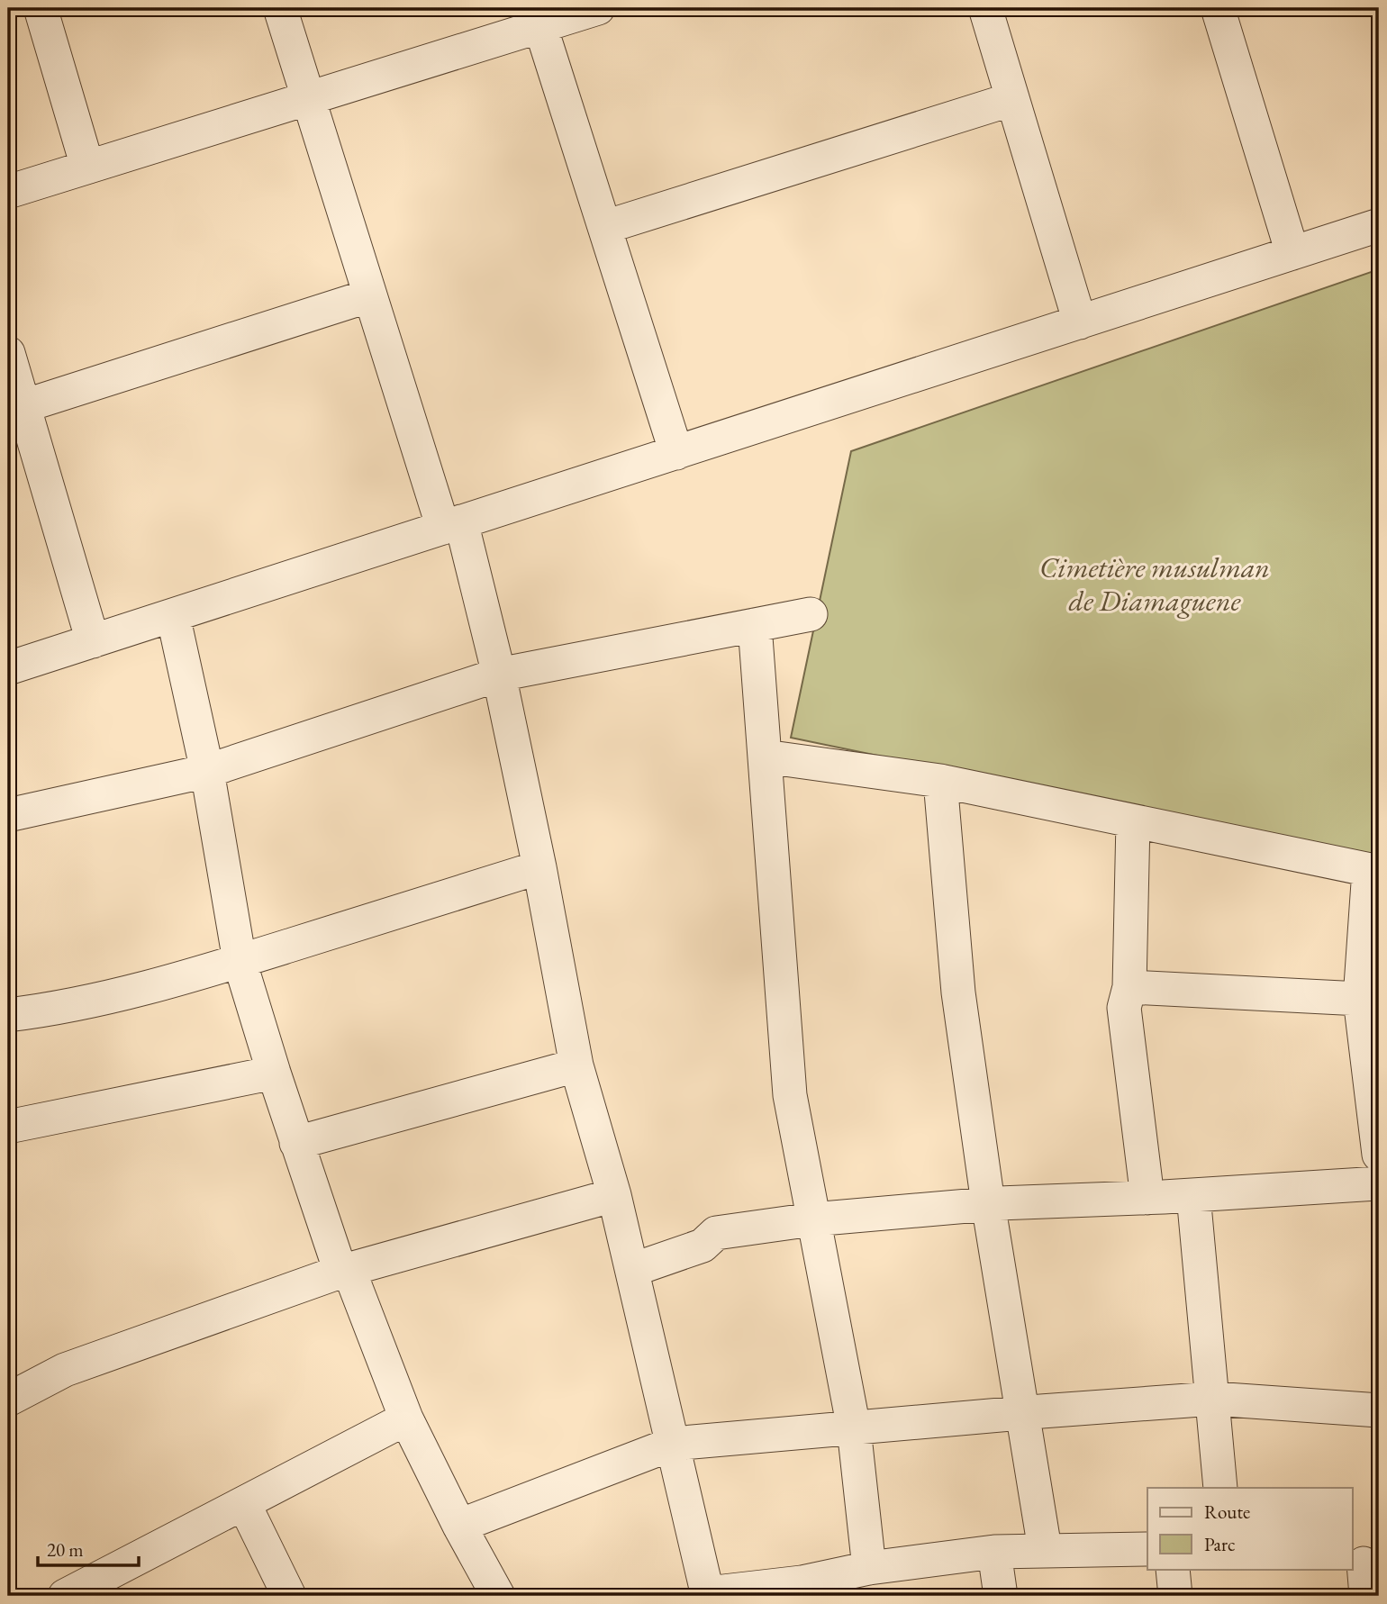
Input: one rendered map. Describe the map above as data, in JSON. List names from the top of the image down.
{
  "parks": ["Cimetière musulman de Diamaguene"],
  "legend": ["Route", "Parc"],
  "scale_bar": "20 m"
}
